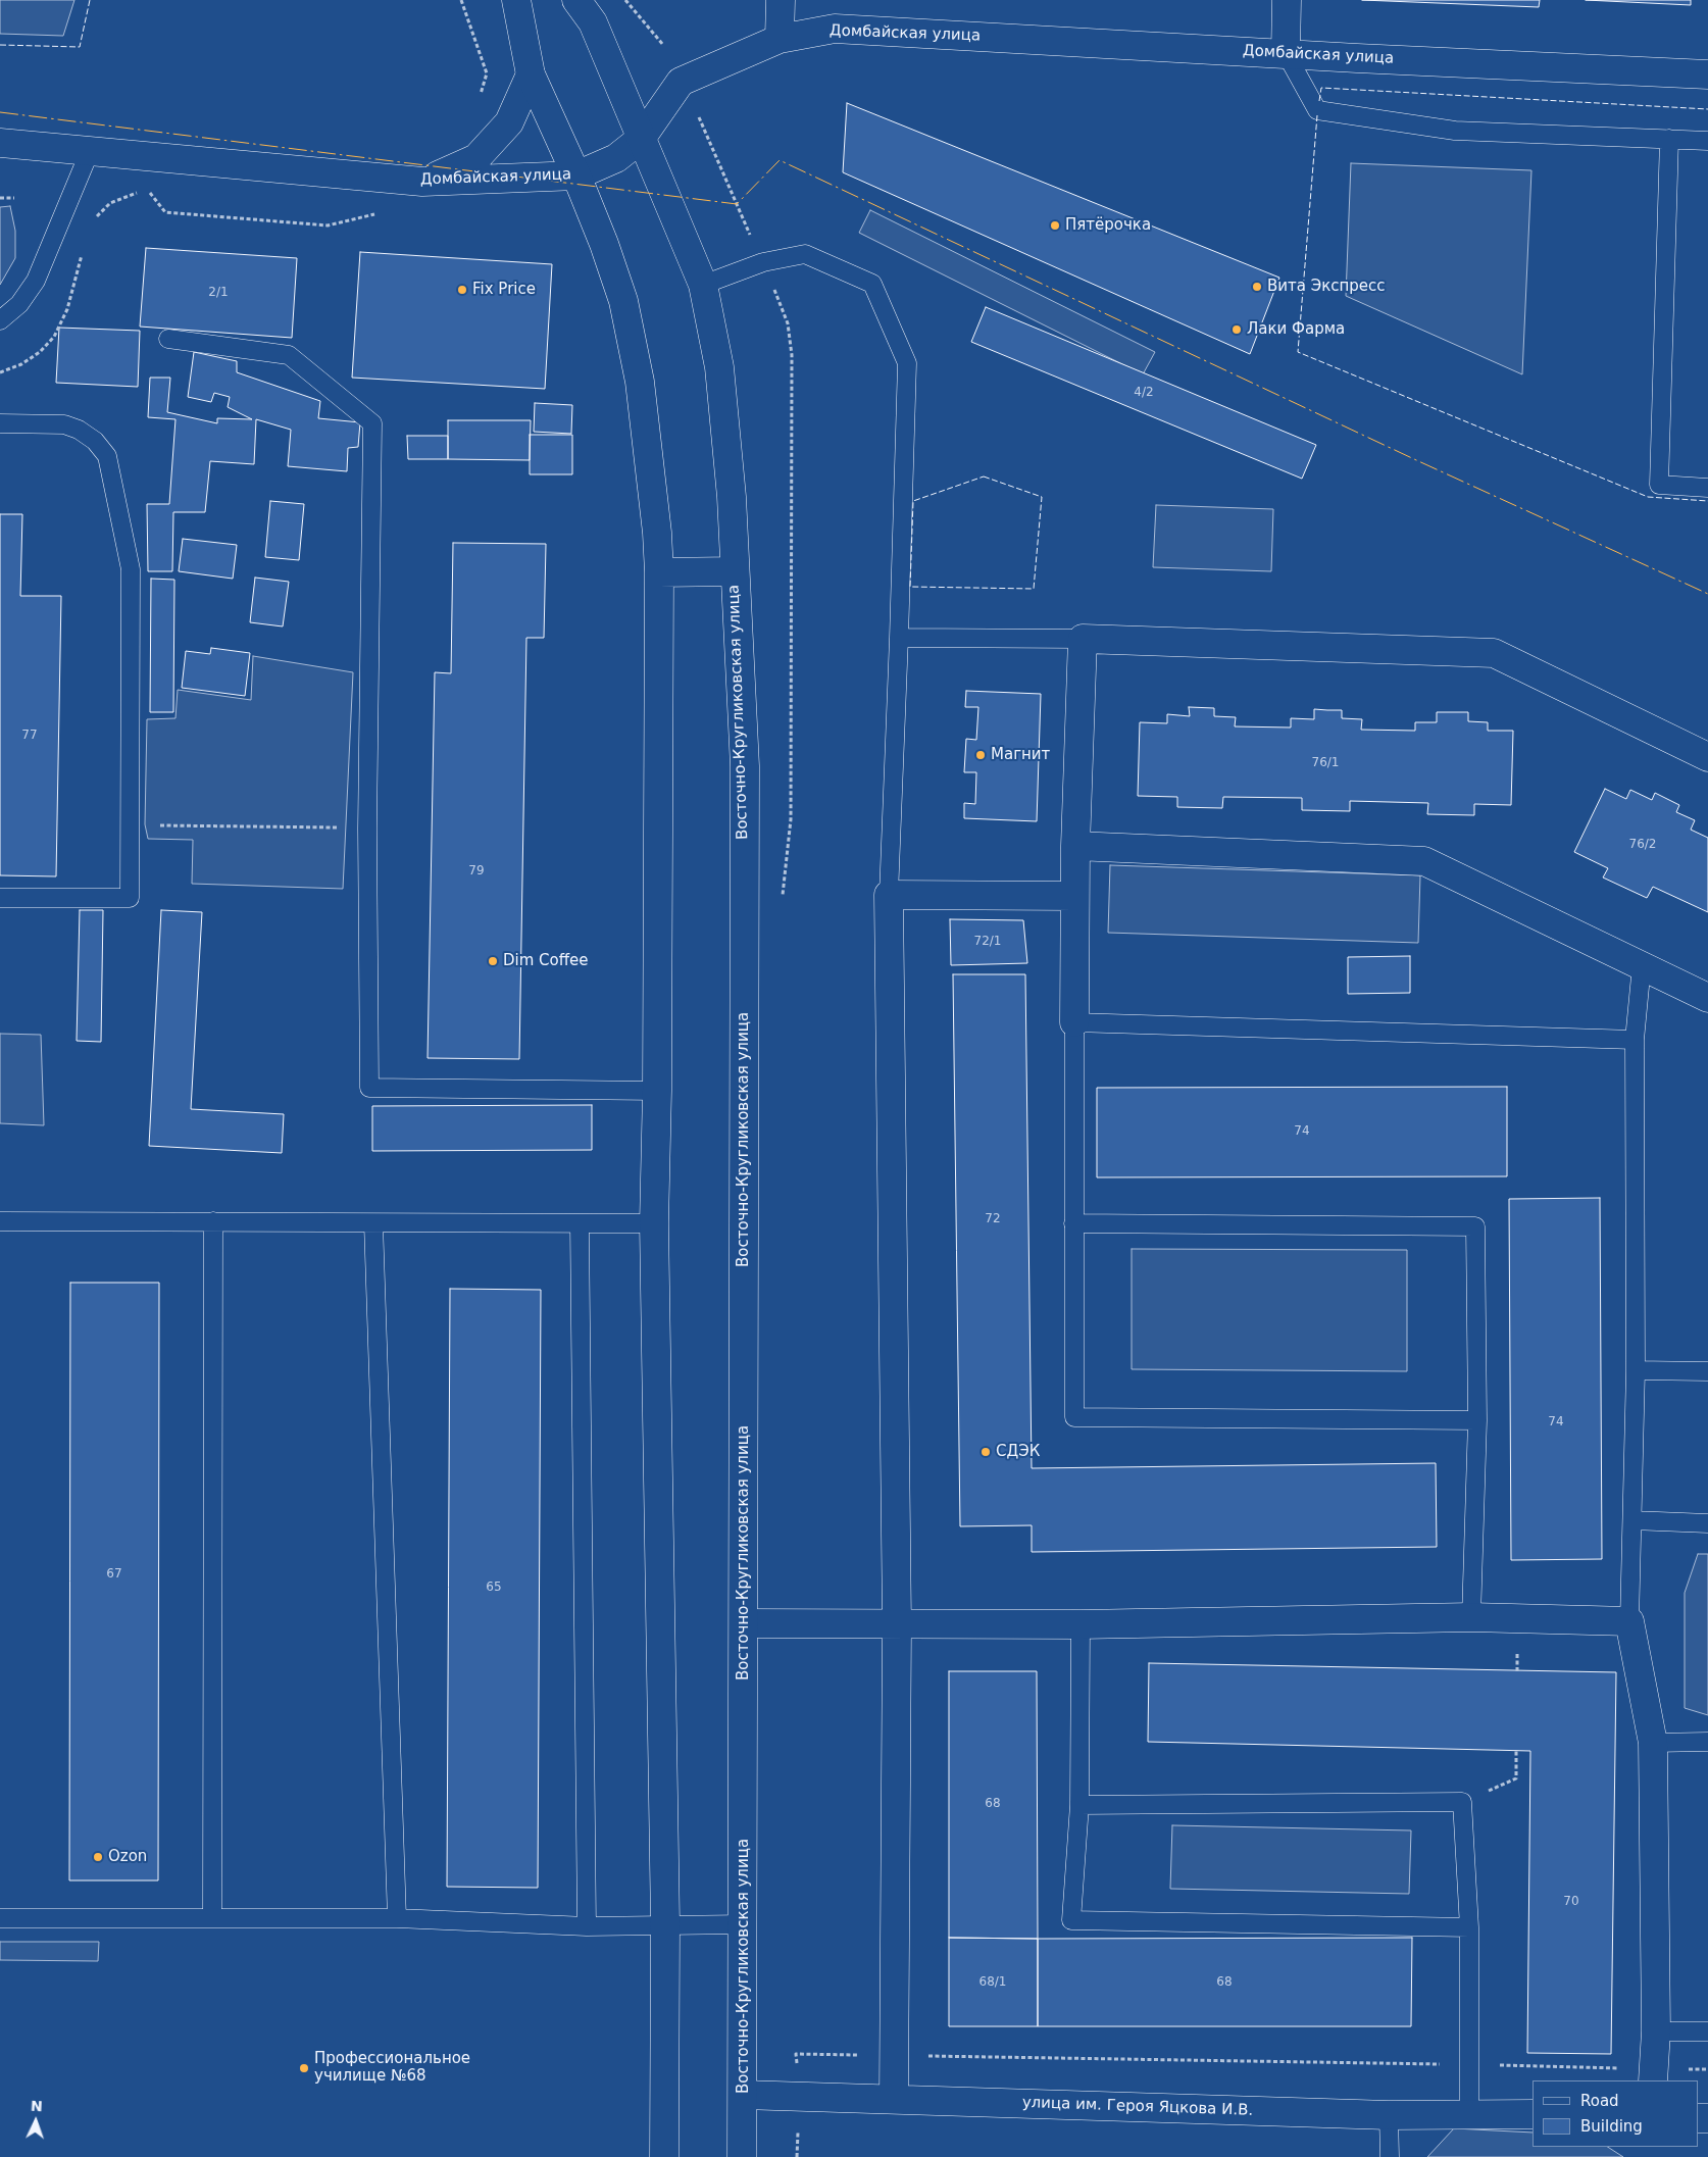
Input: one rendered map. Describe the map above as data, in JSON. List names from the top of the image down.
{
  "streets": {
    "street": ["Домбайская улица", "Восточно-Кругликовская улица", "улица им. Героя Яцкова И.В."]
  },
  "crossings": [
    ["Домбайская улица", "Восточно-Кругликовская улица"],
    ["Восточно-Кругликовская улица", "улица им. Героя Яцкова И.В."]
  ],
  "places": [
    "Пятёрочка",
    "Вита Экспресс",
    "Fix Price",
    "Лаки Фарма",
    "Магнит",
    "Dim Coffee",
    "СДЭК",
    "Ozon",
    "Профессиональное училище №68"
  ],
  "house_numbers": [
    "2/1",
    "4/2",
    "77",
    "76/1",
    "76/2",
    "79",
    "72/1",
    "74",
    "72",
    "74",
    "67",
    "65",
    "68",
    "70",
    "68/1",
    "68"
  ],
  "legend": ["Road", "Building"],
  "north": "top"
}
